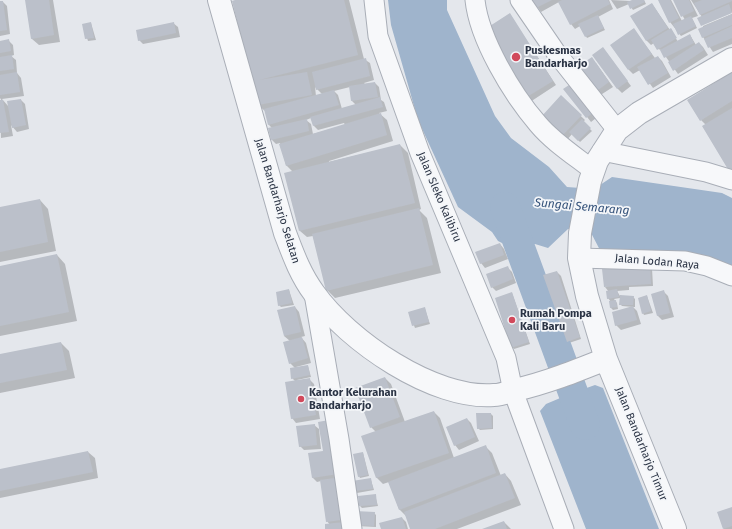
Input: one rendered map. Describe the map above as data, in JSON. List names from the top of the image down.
{
  "streets": {
    "street": [
      "Jalan Sleko Kalibiru",
      "Jalan Bandarharjo Selatan",
      "Jalan Lodan Raya",
      "Jalan Bandarharjo Timur"
    ]
  },
  "crossings": [
    ["Jalan Sleko Kalibiru", "Jalan Bandarharjo Selatan"],
    ["Jalan Bandarharjo Selatan", "Jalan Bandarharjo Timur"]
  ],
  "water": ["Sungai Semarang"],
  "places": ["Puskesmas Bandarharjo", "Rumah Pompa Kali Baru", "Kantor Kelurahan Bandarharjo"]
}
